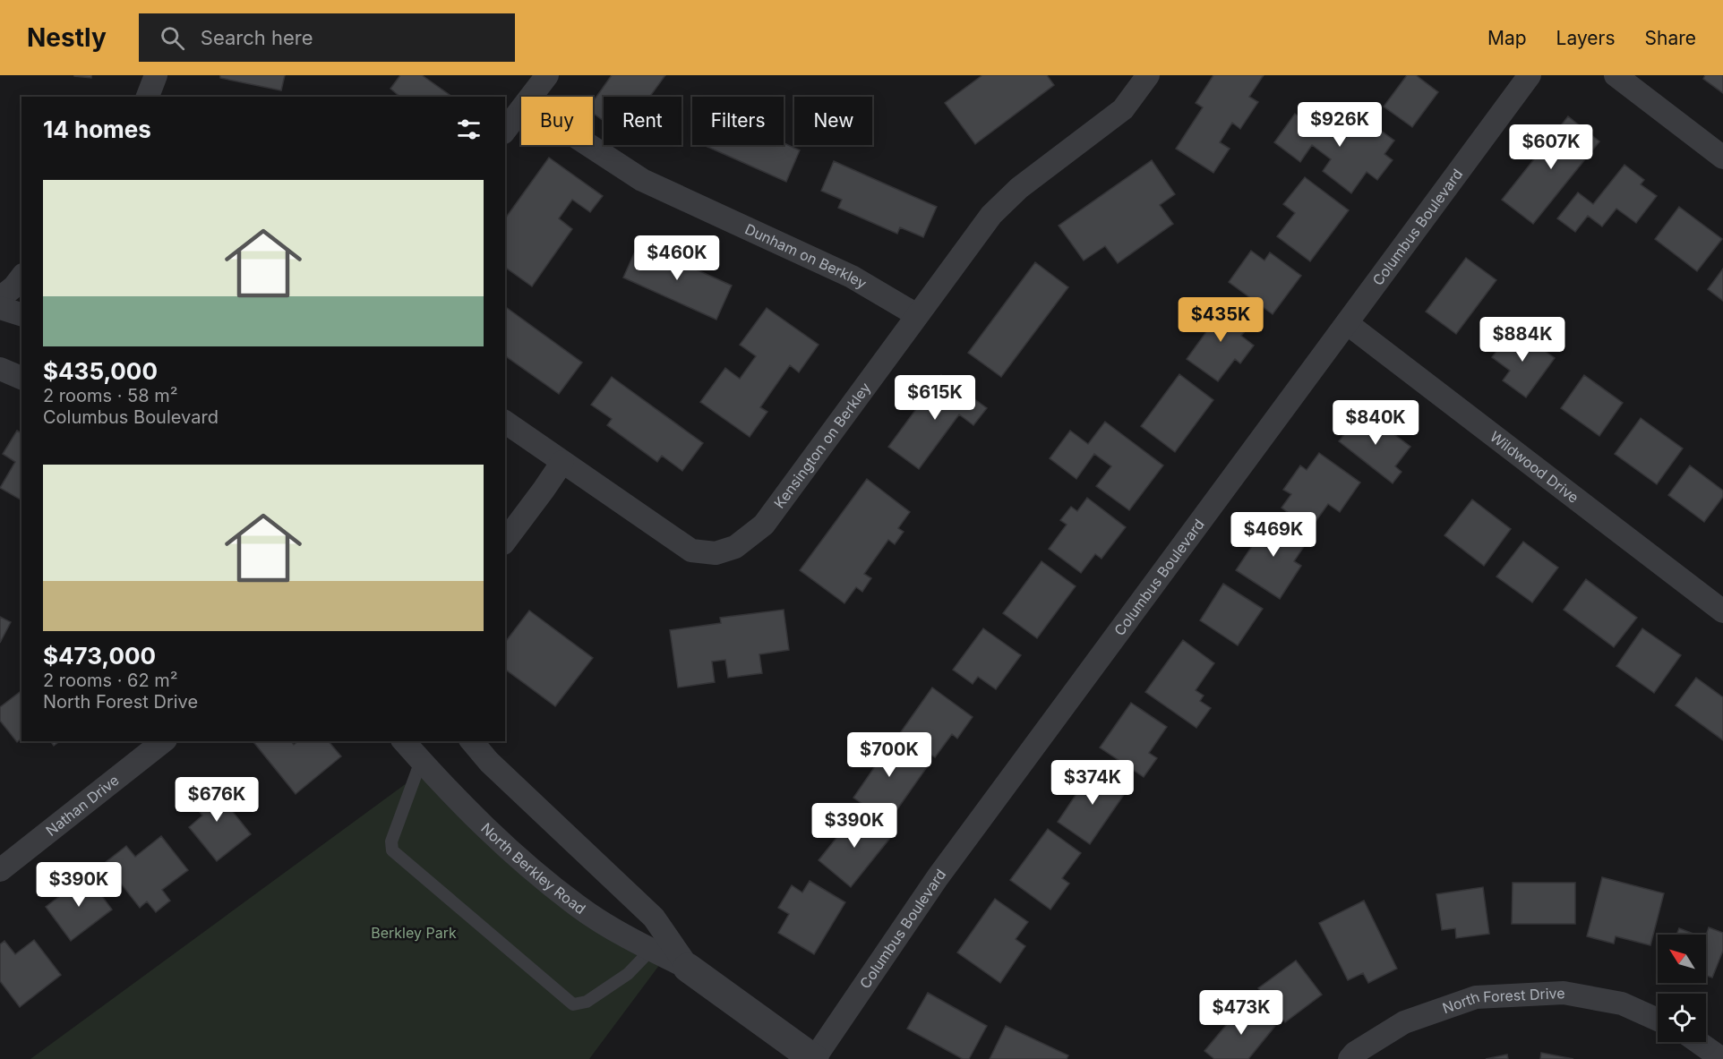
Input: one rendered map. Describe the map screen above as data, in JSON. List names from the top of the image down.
{
  "streets": {
    "street": [
      "Columbus Boulevard",
      "Dunham on Berkley",
      "Kensington on Berkley",
      "Wildwood Drive",
      "Nathan Drive",
      "North Berkley Road",
      "North Forest Drive"
    ]
  },
  "crossings": [
    ["Columbus Boulevard", "Wildwood Drive"],
    ["Columbus Boulevard", "North Berkley Road"],
    ["Dunham on Berkley", "Kensington on Berkley"]
  ],
  "parks": ["Berkley Park"],
  "north": "top left",
  "page": {
    "header": "Nestly",
    "search": "Search here",
    "nav": ["Map", "Layers", "Share"],
    "chip": [
      "Buy",
      "Rent",
      "Filters",
      "New"
    ],
    "heading": "14 homes",
    "price": [
      "$926K",
      "$607K",
      "$460K",
      "$435K",
      "$884K",
      "$615K",
      "$840K",
      "$469K",
      "$700K",
      "$374K",
      "$676K",
      "$390K",
      "$390K",
      "$473K"
    ],
    "list": [
      {
        "name": "$435,000",
        "note": "2 rooms · 58 m² · Columbus Boulevard"
      },
      {
        "name": "$473,000",
        "note": "2 rooms · 62 m² · North Forest Drive"
      }
    ]
  }
}
